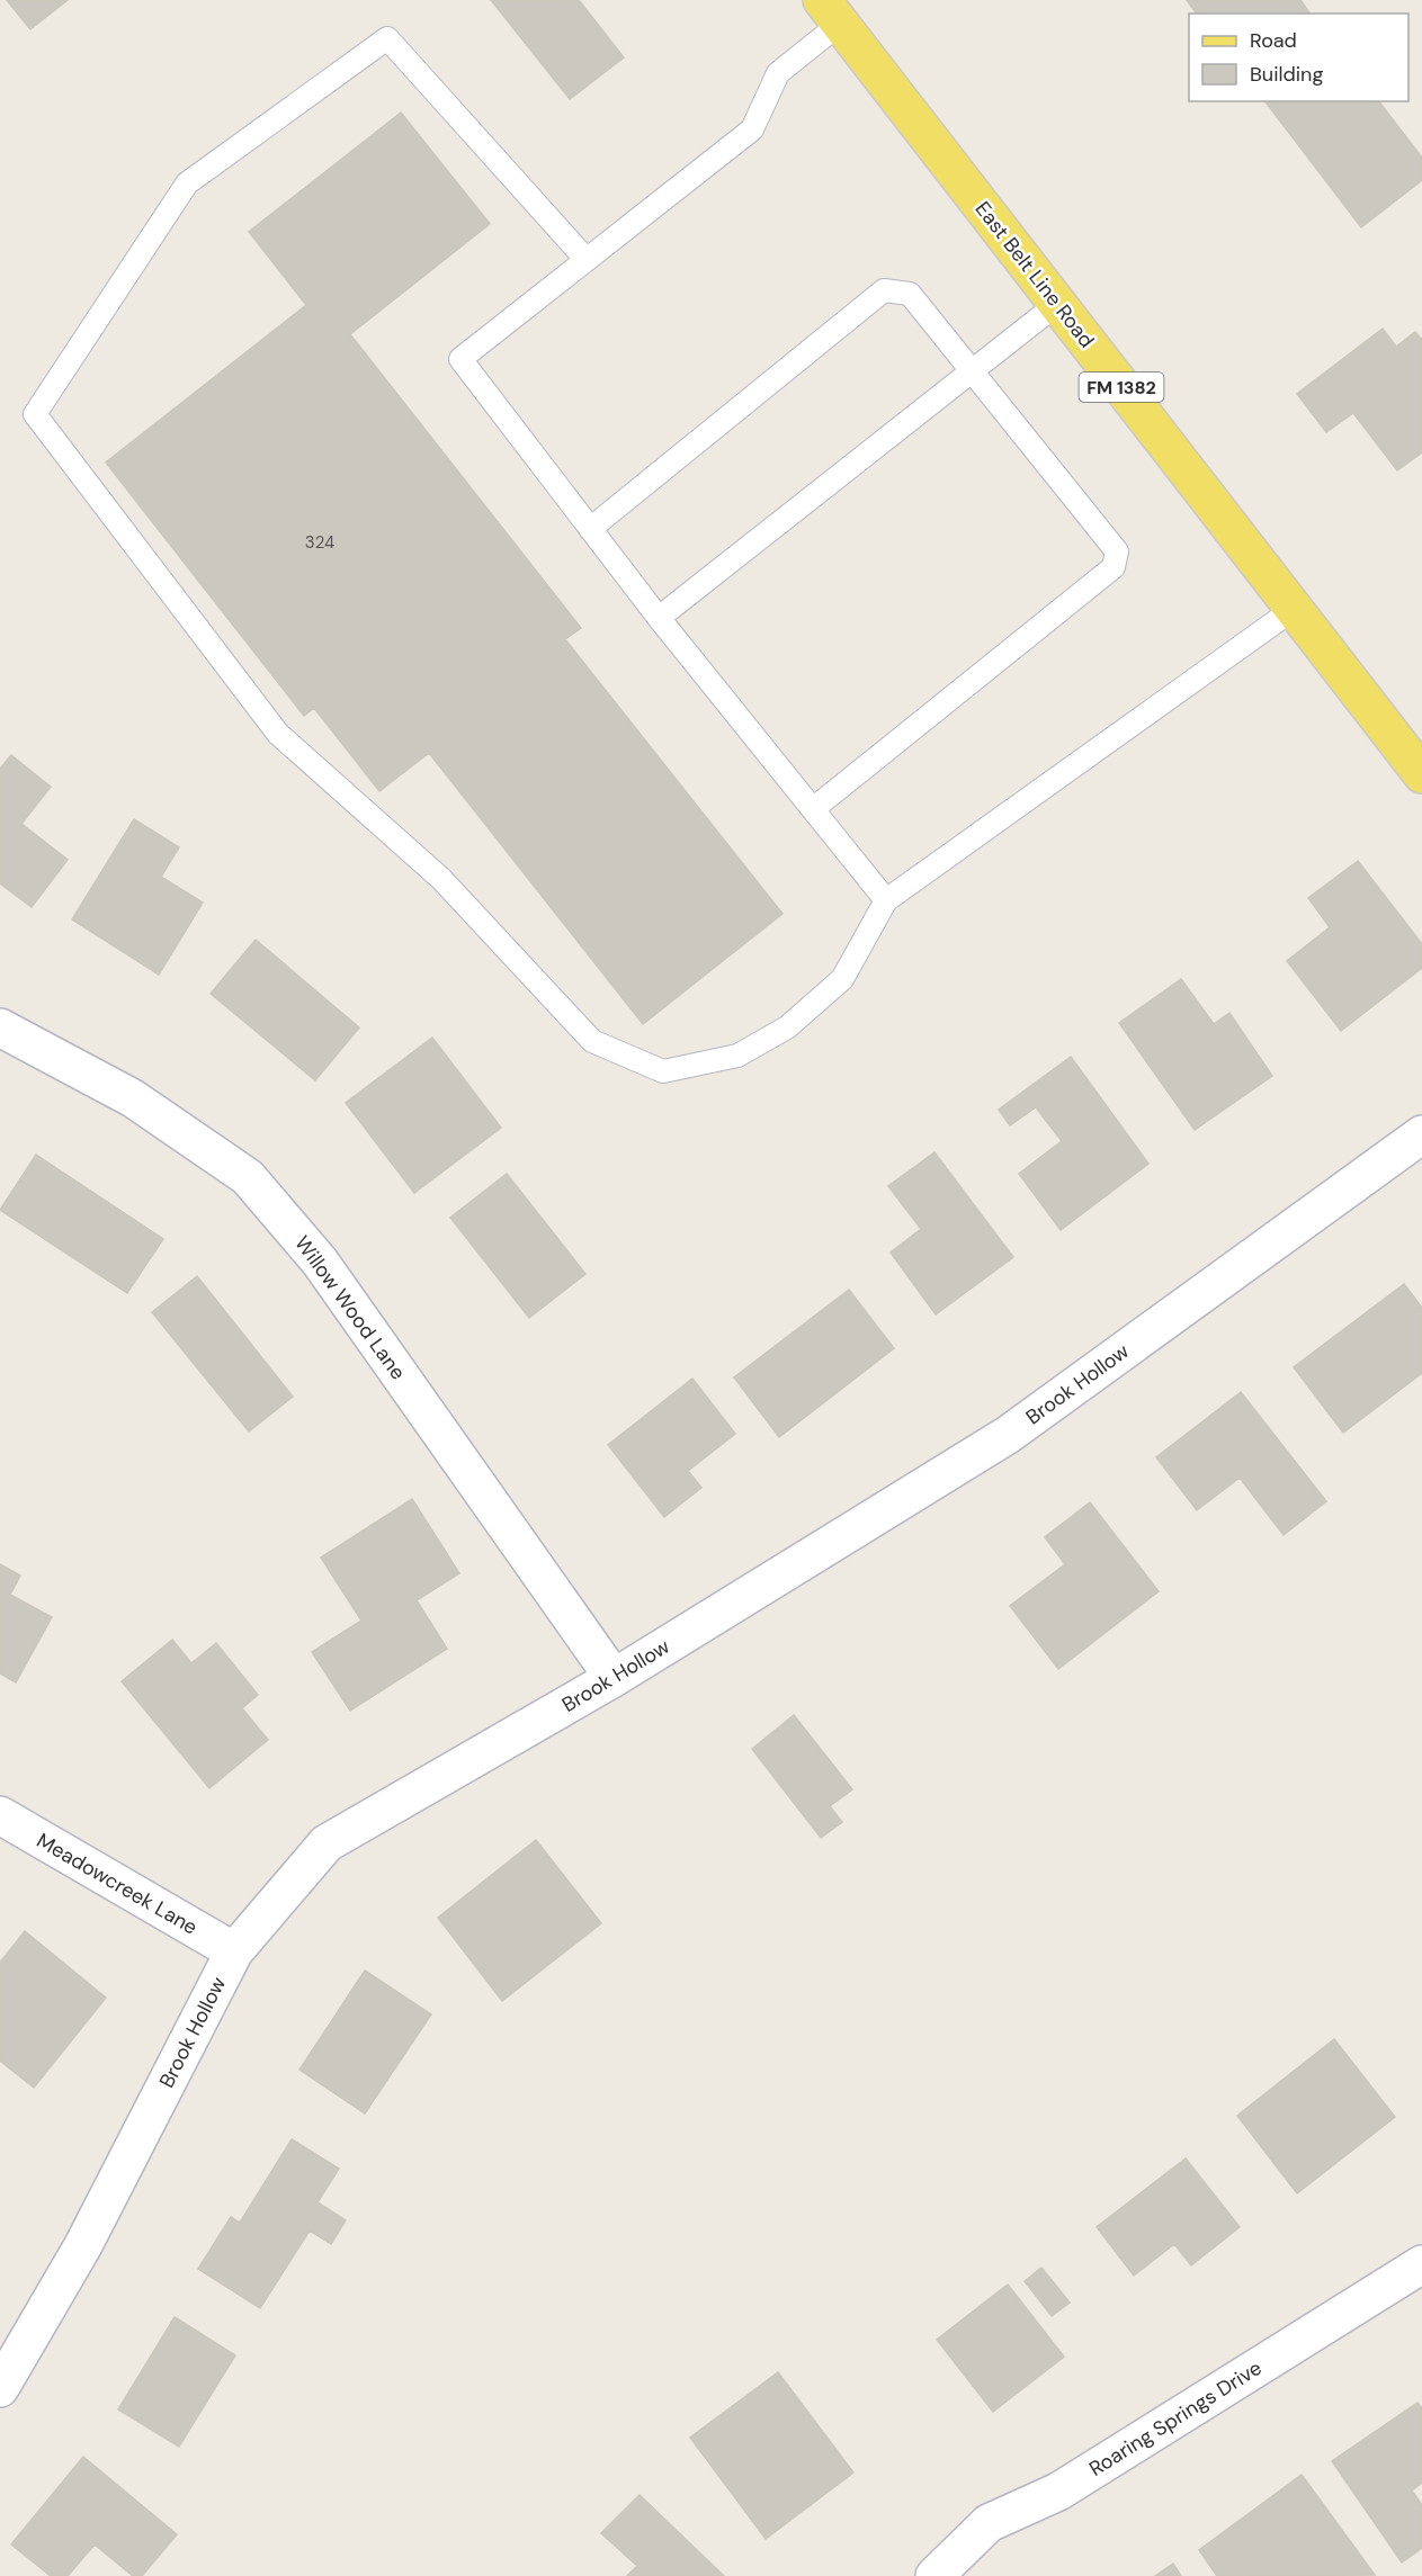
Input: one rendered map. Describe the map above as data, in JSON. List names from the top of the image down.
{
  "streets": {
    "main road": ["East Belt Line Road", "FM 1382"],
    "street": [
      "Willow Wood Lane",
      "Brook Hollow",
      "Meadowcreek Lane",
      "Roaring Springs Drive"
    ]
  },
  "crossings": [
    ["Willow Wood Lane", "Brook Hollow"],
    ["Brook Hollow", "Meadowcreek Lane"]
  ],
  "house_numbers": ["324"],
  "legend": ["Road", "Building"]
}
